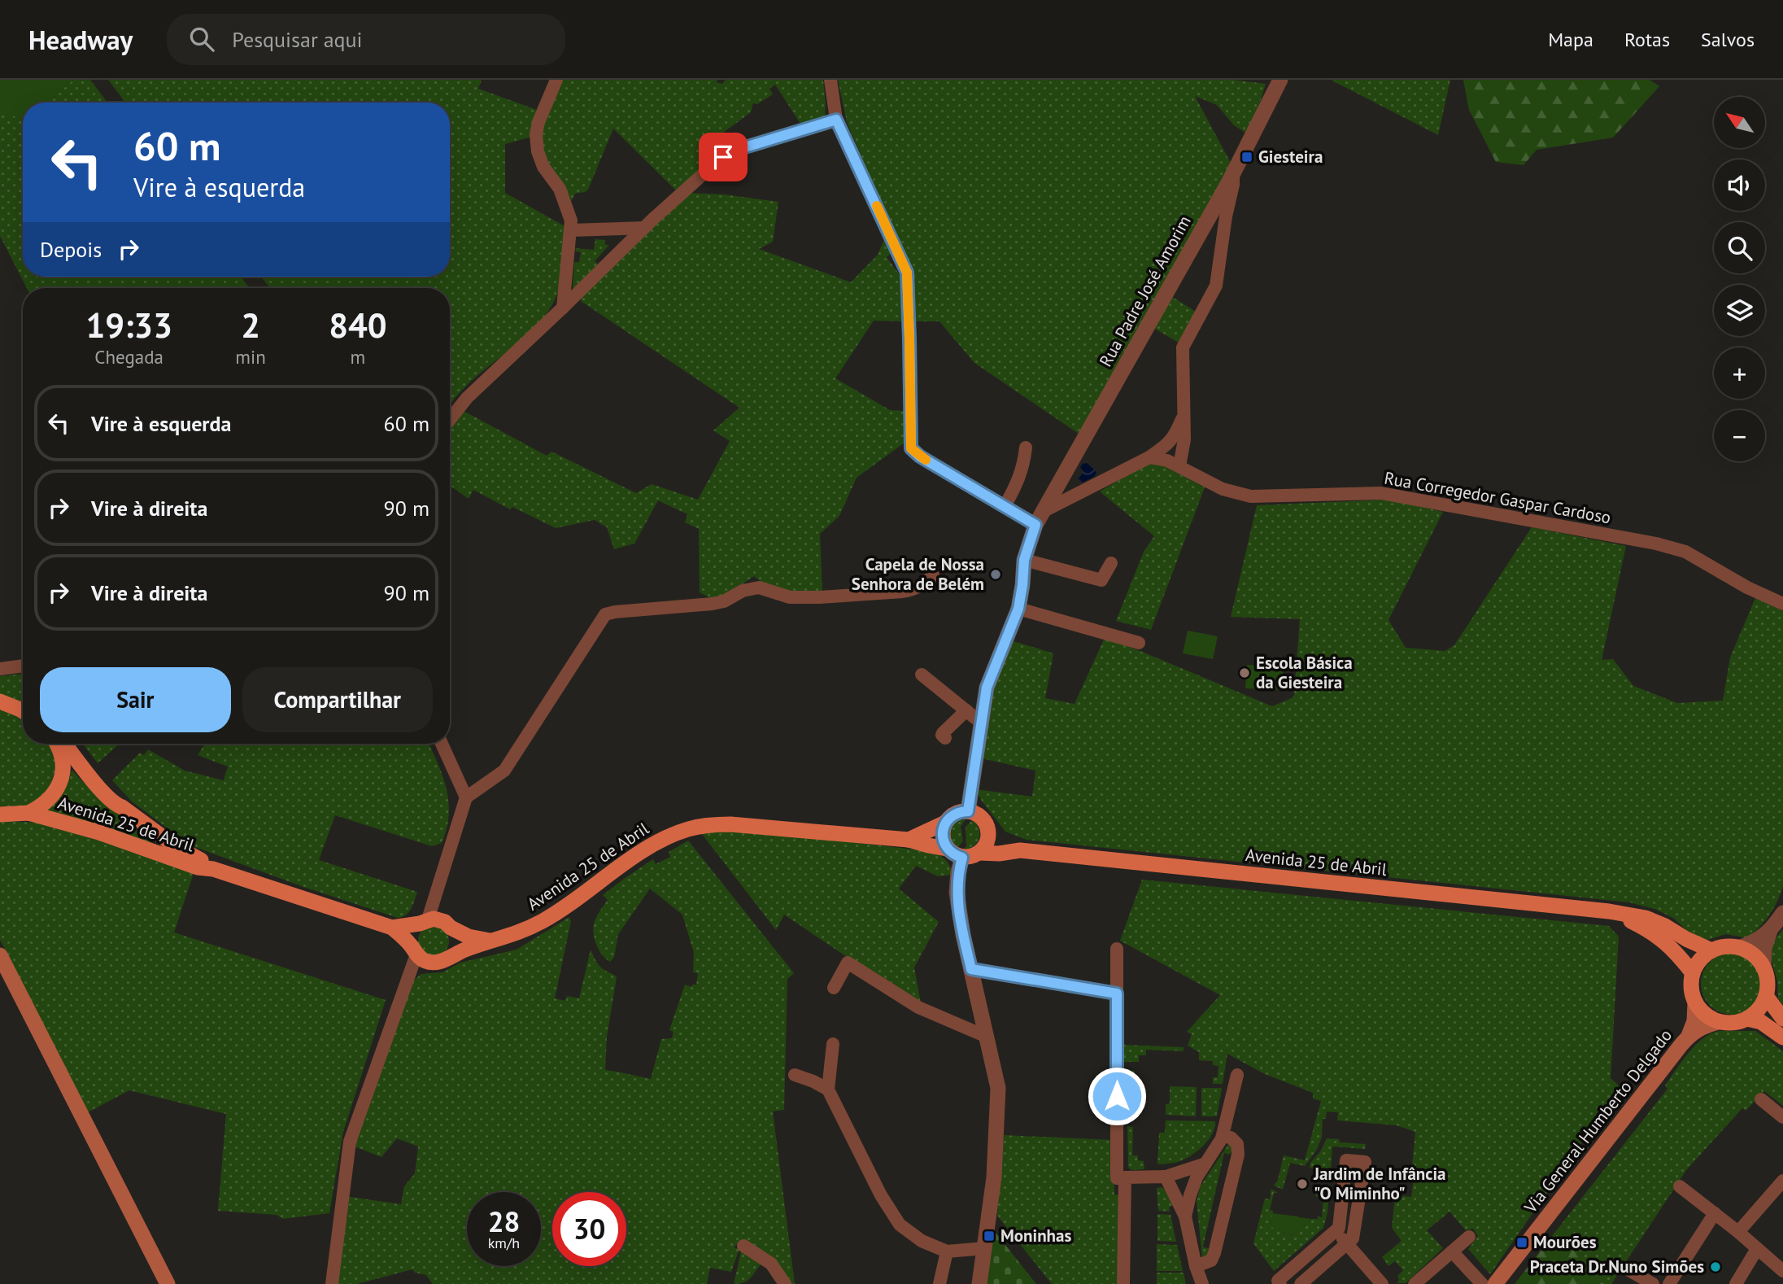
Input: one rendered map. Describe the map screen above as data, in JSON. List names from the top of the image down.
{
  "streets": {
    "main road": ["Avenida 25 de Abril", "Via General Humberto Delgado"],
    "street": ["Rua Padre José Amorim", "Rua Corregedor Gaspar Cardoso"]
  },
  "crossings": [
    ["Rua Padre José Amorim", "Avenida 25 de Abril"],
    ["Avenida 25 de Abril", "Via General Humberto Delgado"]
  ],
  "places": {
    "transit": ["Giesteira", "Moninhas", "Mourões"],
    "other": [
      "Capela de Nossa Senhora de Belém",
      "Escola Básica da Giesteira",
      "Jardim de Infância \"O Miminho\"",
      "Praceta Dr.Nuno Simões"
    ]
  },
  "north": "top left",
  "page": {
    "header": "Headway",
    "search": "Pesquisar aqui",
    "nav": ["Mapa", "Rotas", "Salvos"],
    "map_buttons": ["+", "−"],
    "turn": ["60 m", "Vire à esquerda"],
    "then": "Depois",
    "eta": [
      "19:33",
      "Chegada",
      "2",
      "min",
      "840",
      "m"
    ],
    "list": [
      {
        "name": "Vire à esquerda",
        "value": "60 m"
      },
      {
        "name": "Vire à direita",
        "value": "90 m"
      },
      {
        "name": "Vire à direita",
        "value": "90 m"
      }
    ],
    "buttons": ["Sair", "Compartilhar"],
    "speed": "28 km/h",
    "limit": "30"
  }
}
